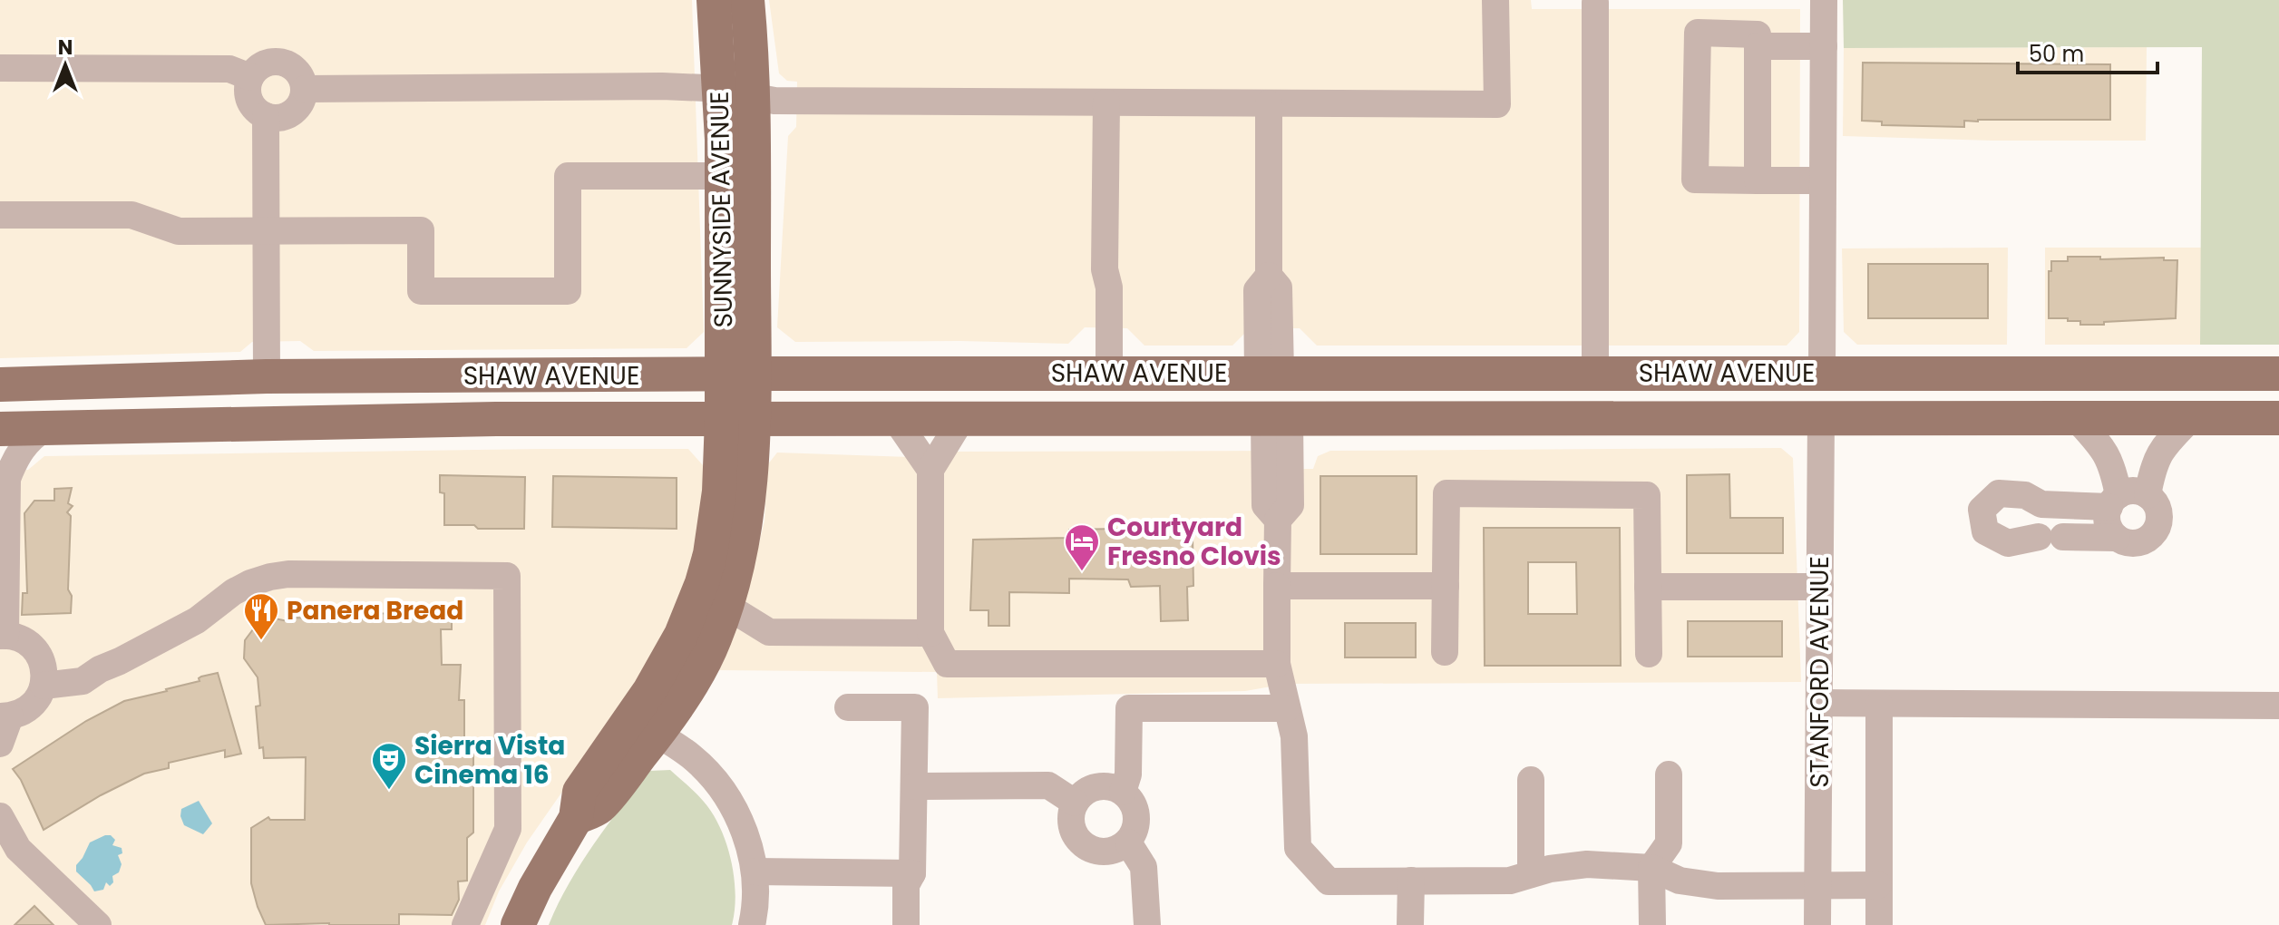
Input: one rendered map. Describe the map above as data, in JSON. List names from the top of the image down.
{
  "streets": {
    "main road": ["SUNNYSIDE AVENUE", "SHAW AVENUE"],
    "street": ["STANFORD AVENUE"]
  },
  "crossings": [
    ["SUNNYSIDE AVENUE", "SHAW AVENUE"],
    ["SHAW AVENUE", "STANFORD AVENUE"]
  ],
  "places": {
    "hotel": ["Courtyard Fresno Clovis"],
    "restaurant": ["Panera Bread"],
    "theatre": ["Sierra Vista Cinema 16"]
  },
  "scale_bar": "50 m",
  "north": "top"
}
